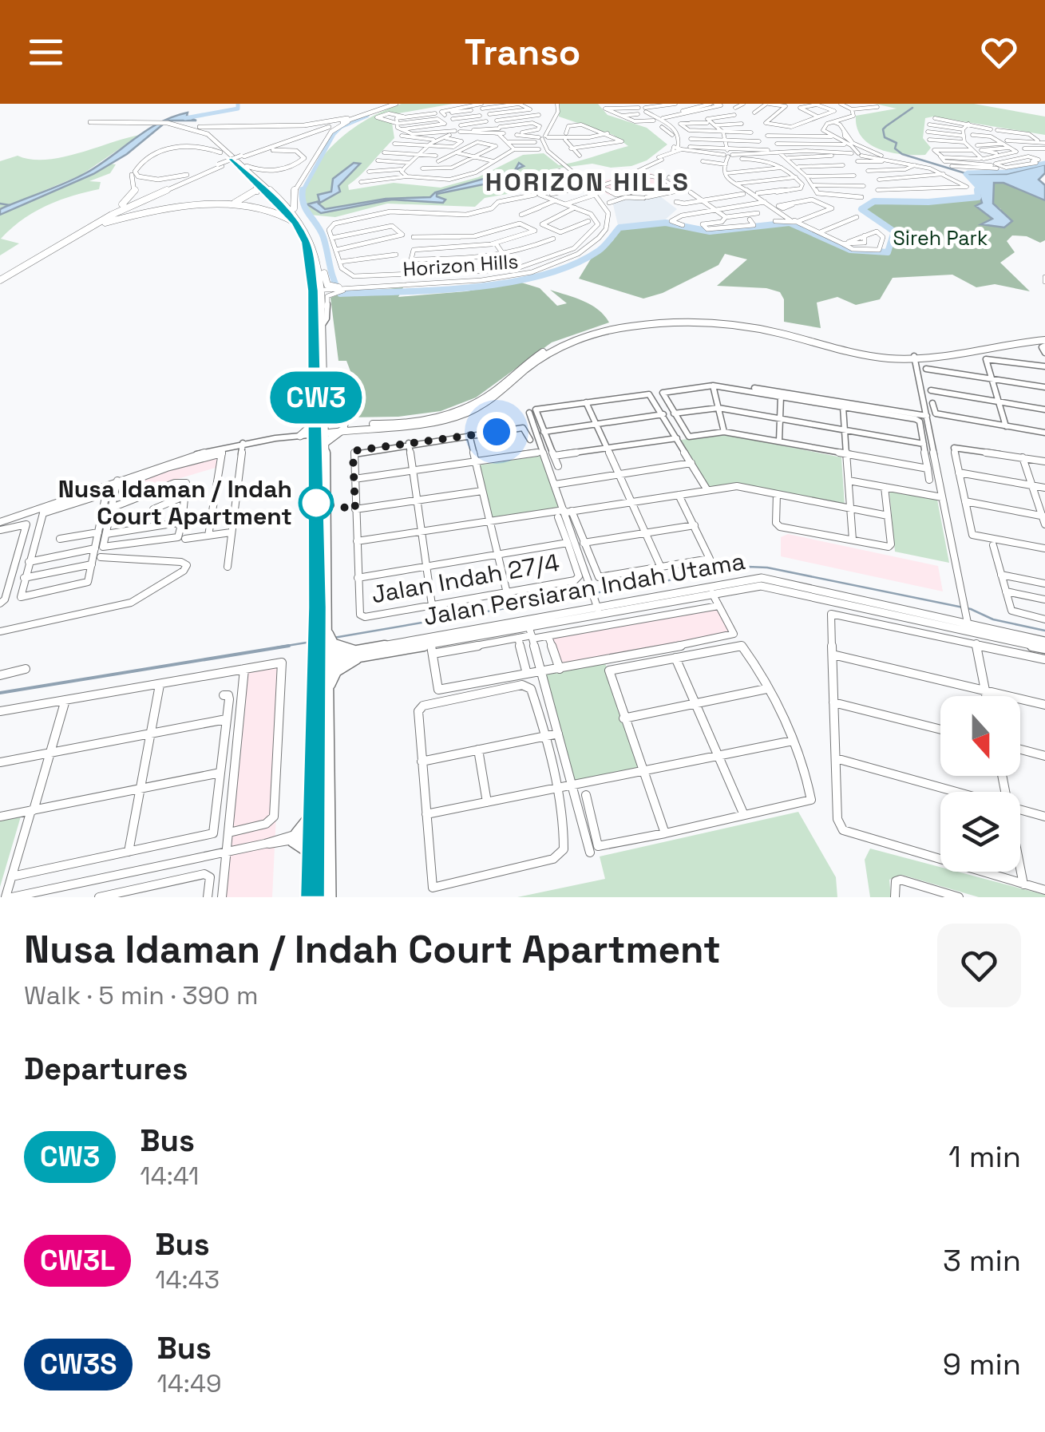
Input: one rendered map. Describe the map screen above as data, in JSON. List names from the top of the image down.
{
  "streets": {
    "main road": ["Jalan Persiaran Indah Utama"],
    "street": ["Horizon Hills", "Jalan Indah 27/4"]
  },
  "districts": ["HORIZON HILLS"],
  "parks": ["Sireh Park"],
  "places": ["Nusa Idaman / Indah Court Apartment"],
  "lines": ["bus line CW3"],
  "north": "bottom",
  "page": {
    "header": "Transo",
    "on_map": "CW3",
    "heading": [
      ["Nusa Idaman / Indah Court Apartment", "Walk · 5 min · 390 m"],
      "Departures"
    ],
    "list": [
      {
        "mark": "CW3",
        "name": "Bus",
        "note": "14:41",
        "value": "1 min"
      },
      {
        "mark": "CW3L",
        "name": "Bus",
        "note": "14:43",
        "value": "3 min"
      },
      {
        "mark": "CW3S",
        "name": "Bus",
        "note": "14:49",
        "value": "9 min"
      }
    ]
  }
}
